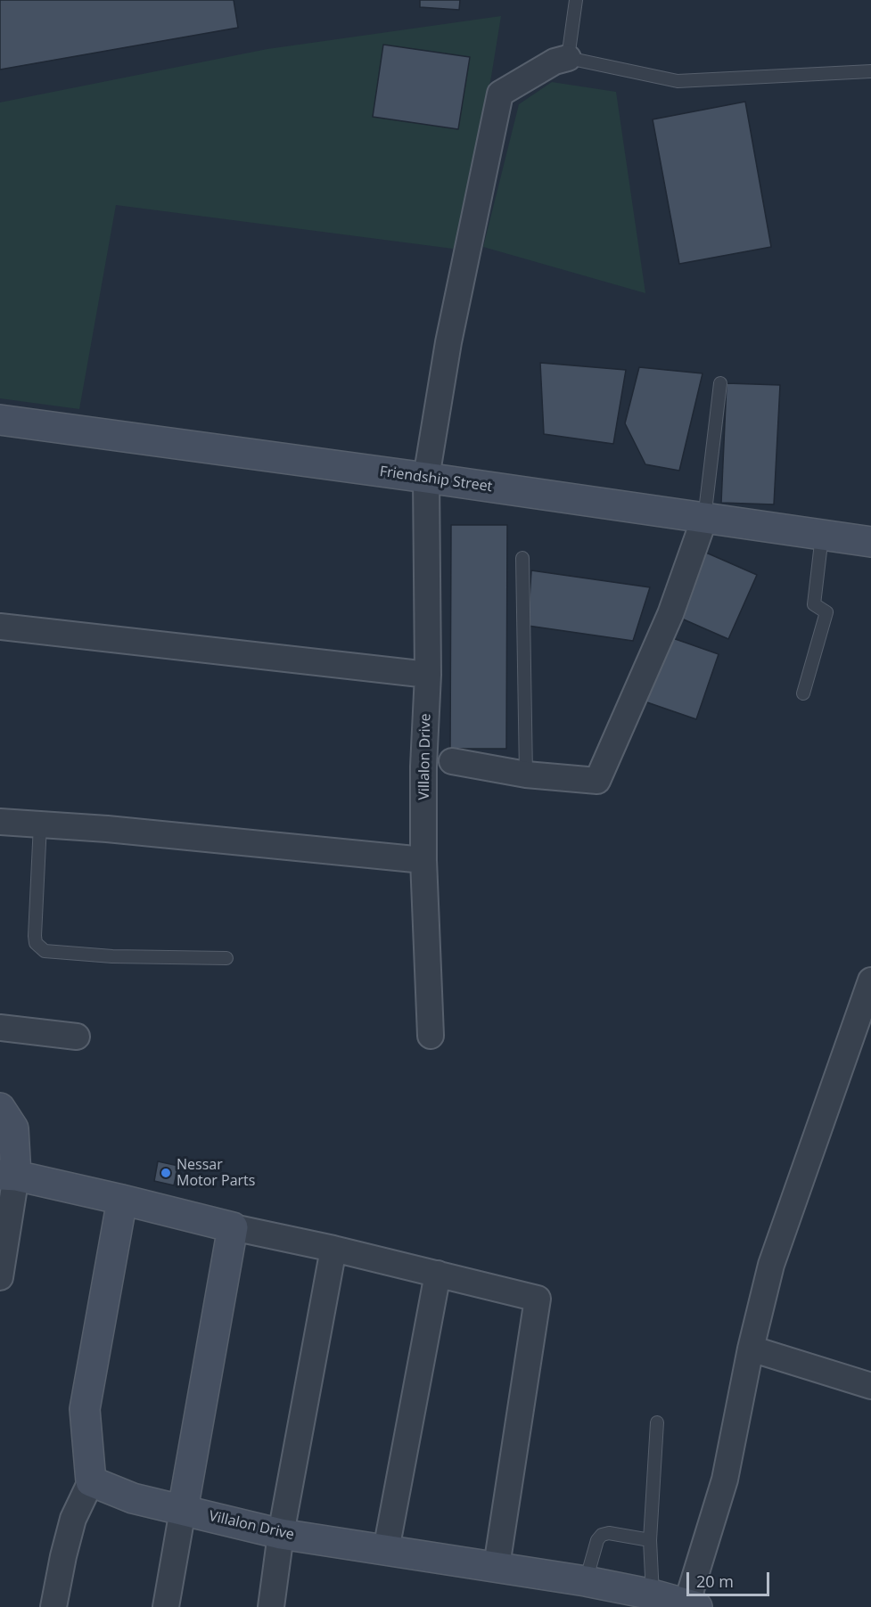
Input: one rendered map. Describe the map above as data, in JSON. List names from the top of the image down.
{
  "streets": {
    "street": ["Friendship Street", "Villalon Drive"]
  },
  "crossings": [
    ["Friendship Street", "Villalon Drive"]
  ],
  "places": ["Nessar Motor Parts"],
  "scale_bar": "20 m"
}
